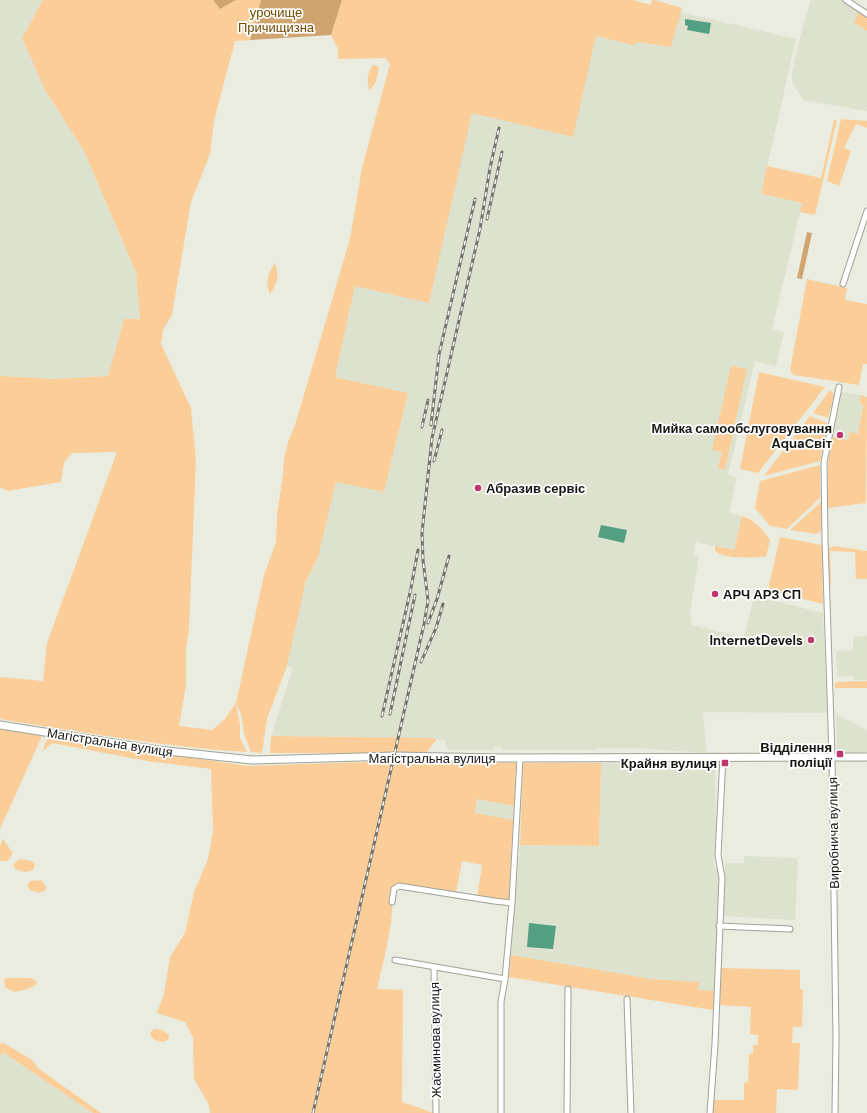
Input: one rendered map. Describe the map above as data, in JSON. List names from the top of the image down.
{
  "streets": {
    "street": ["Магістральна вулиця", "Виробнича вулиця", "Жасминова вулиця"]
  },
  "crossings": [
    ["Магістральна вулиця", "Виробнича вулиця"]
  ],
  "parks": ["урочище Причищизна"],
  "places": {
    "other": [
      "Мийка самообслуговування AquaСвіт",
      "Абразив сервіс",
      "АРЧ АРЗ СП",
      "InternetDevels"
    ],
    "transit": ["Відділення поліції", "Крайня вулиця"]
  }
}
